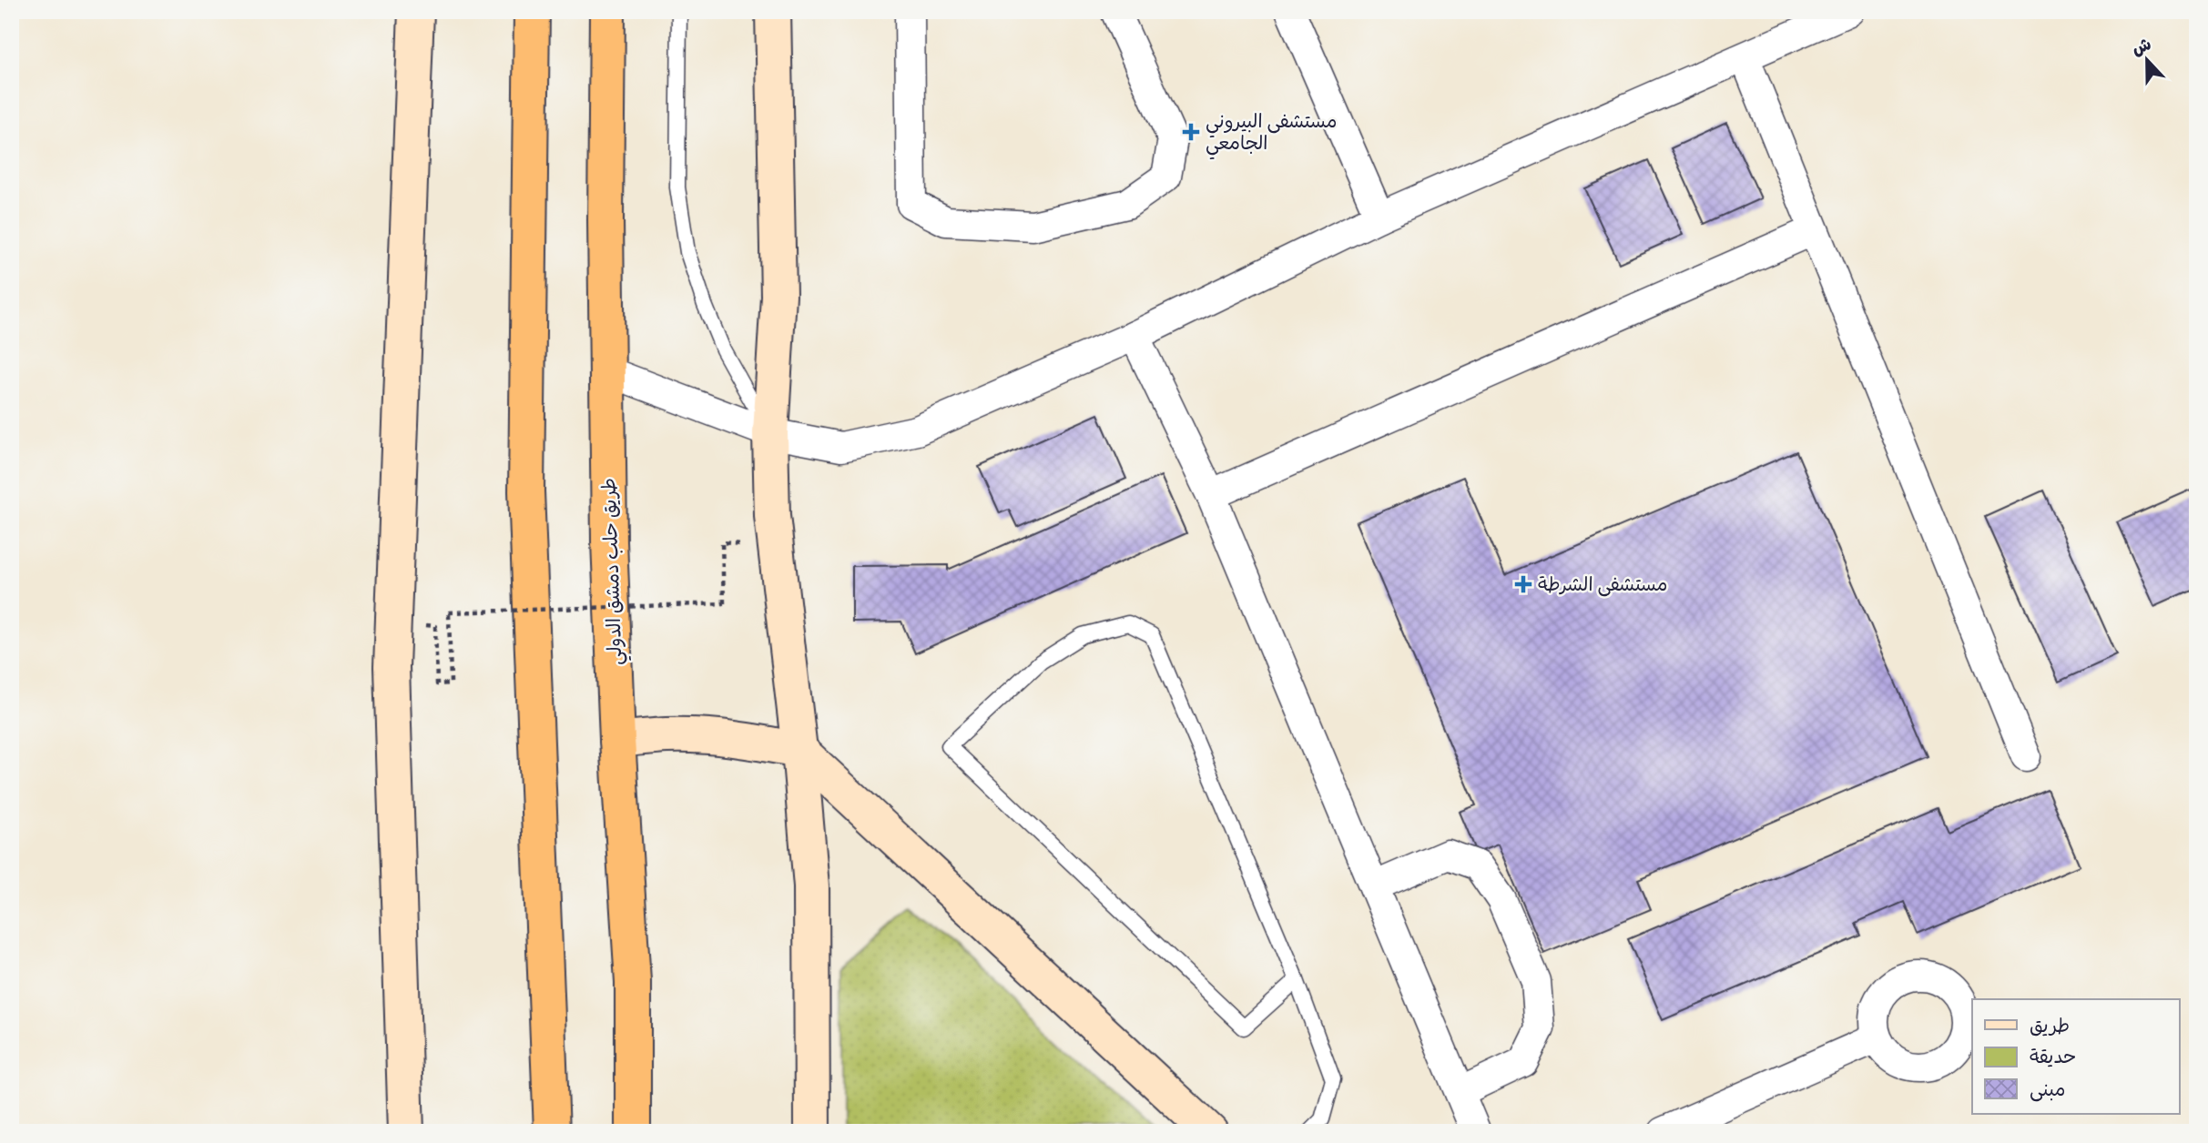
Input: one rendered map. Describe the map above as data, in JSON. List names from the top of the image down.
{
  "streets": {
    "highway": ["طريق حلب دمشق الدولي"]
  },
  "places": {
    "health": ["مستشفى البيروني الجامعي", "مستشفى الشرطة"]
  },
  "legend": ["طريق", "حديقة", "مبنى"],
  "north": "top"
}
